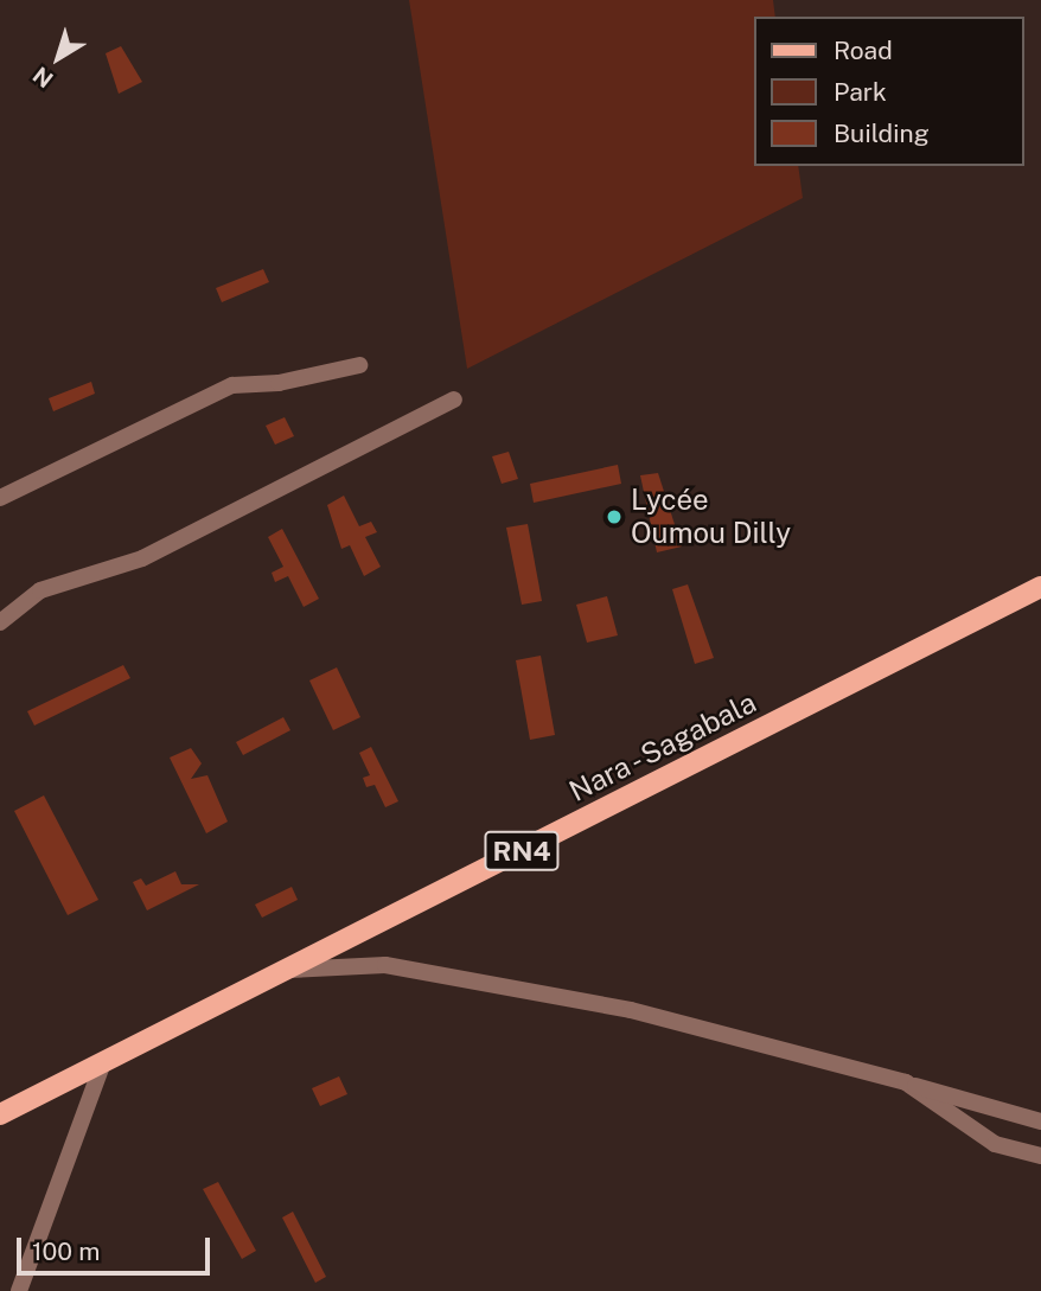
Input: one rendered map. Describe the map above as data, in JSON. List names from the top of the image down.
{
  "streets": {
    "main road": ["Nara - Sagabala", "RN4"]
  },
  "places": ["Lycée Oumou Dilly"],
  "legend": ["Road", "Park", "Building"],
  "scale_bar": "100 m",
  "north": "bottom left"
}
